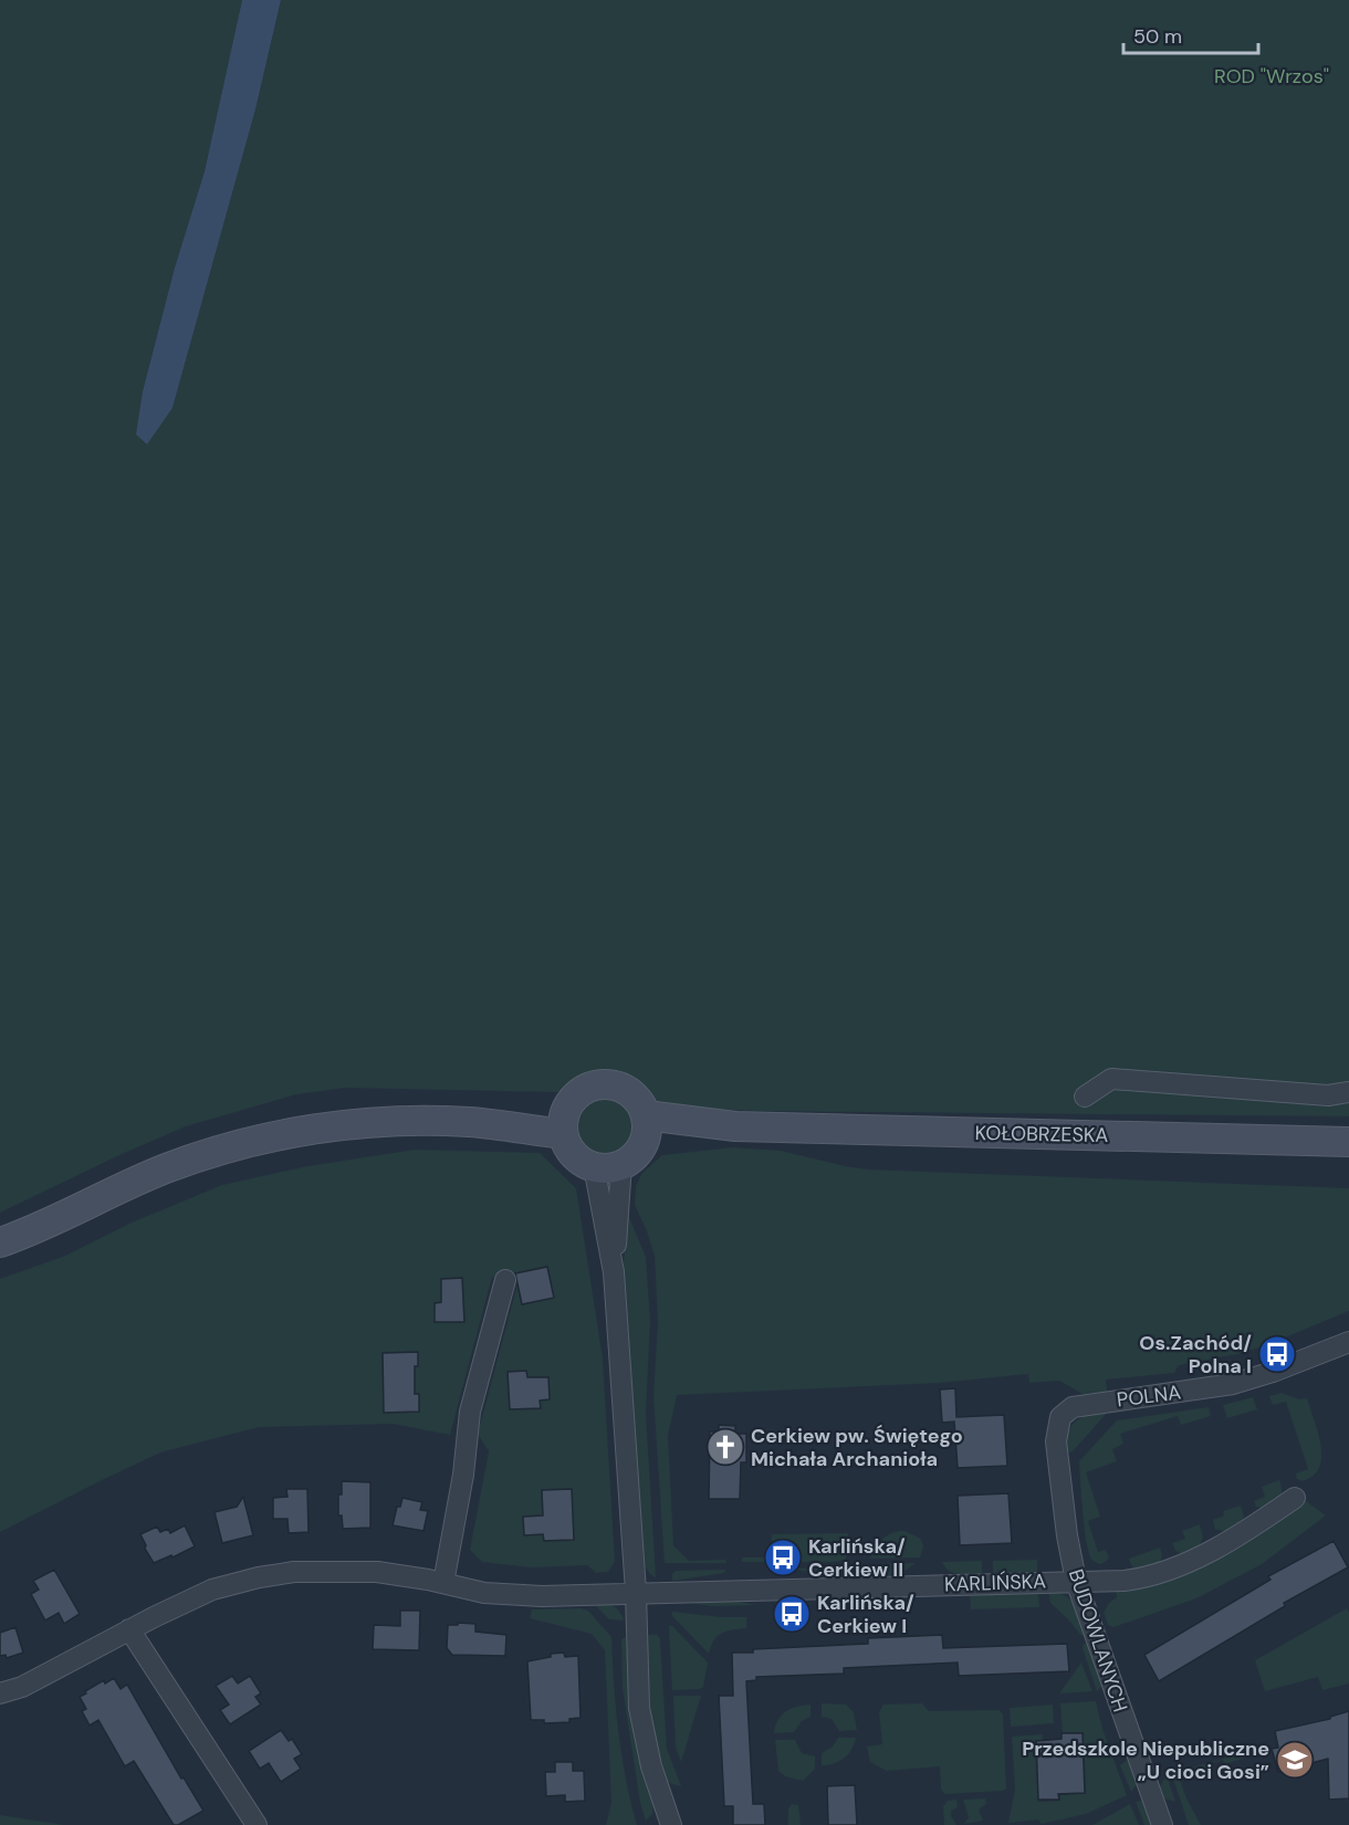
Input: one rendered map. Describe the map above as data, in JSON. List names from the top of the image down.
{
  "streets": {
    "main road": ["KOŁOBRZESKA"],
    "street": ["POLNA", "KARLIŃSKA", "BUDOWLANYCH"]
  },
  "crossings": [
    ["POLNA", "BUDOWLANYCH"],
    ["KARLIŃSKA", "BUDOWLANYCH"]
  ],
  "parks": ["ROD \"Wrzos\""],
  "places": {
    "bus stop": ["Os.Zachód/ Polna I", "Karlińska/ Cerkiew II", "Karlińska/ Cerkiew I"],
    "church": ["Cerkiew pw. Świętego Michała Archanioła"],
    "school or university": ["Przedszkole Niepubliczne „U cioci Gosi”"]
  },
  "scale_bar": "50 m"
}
